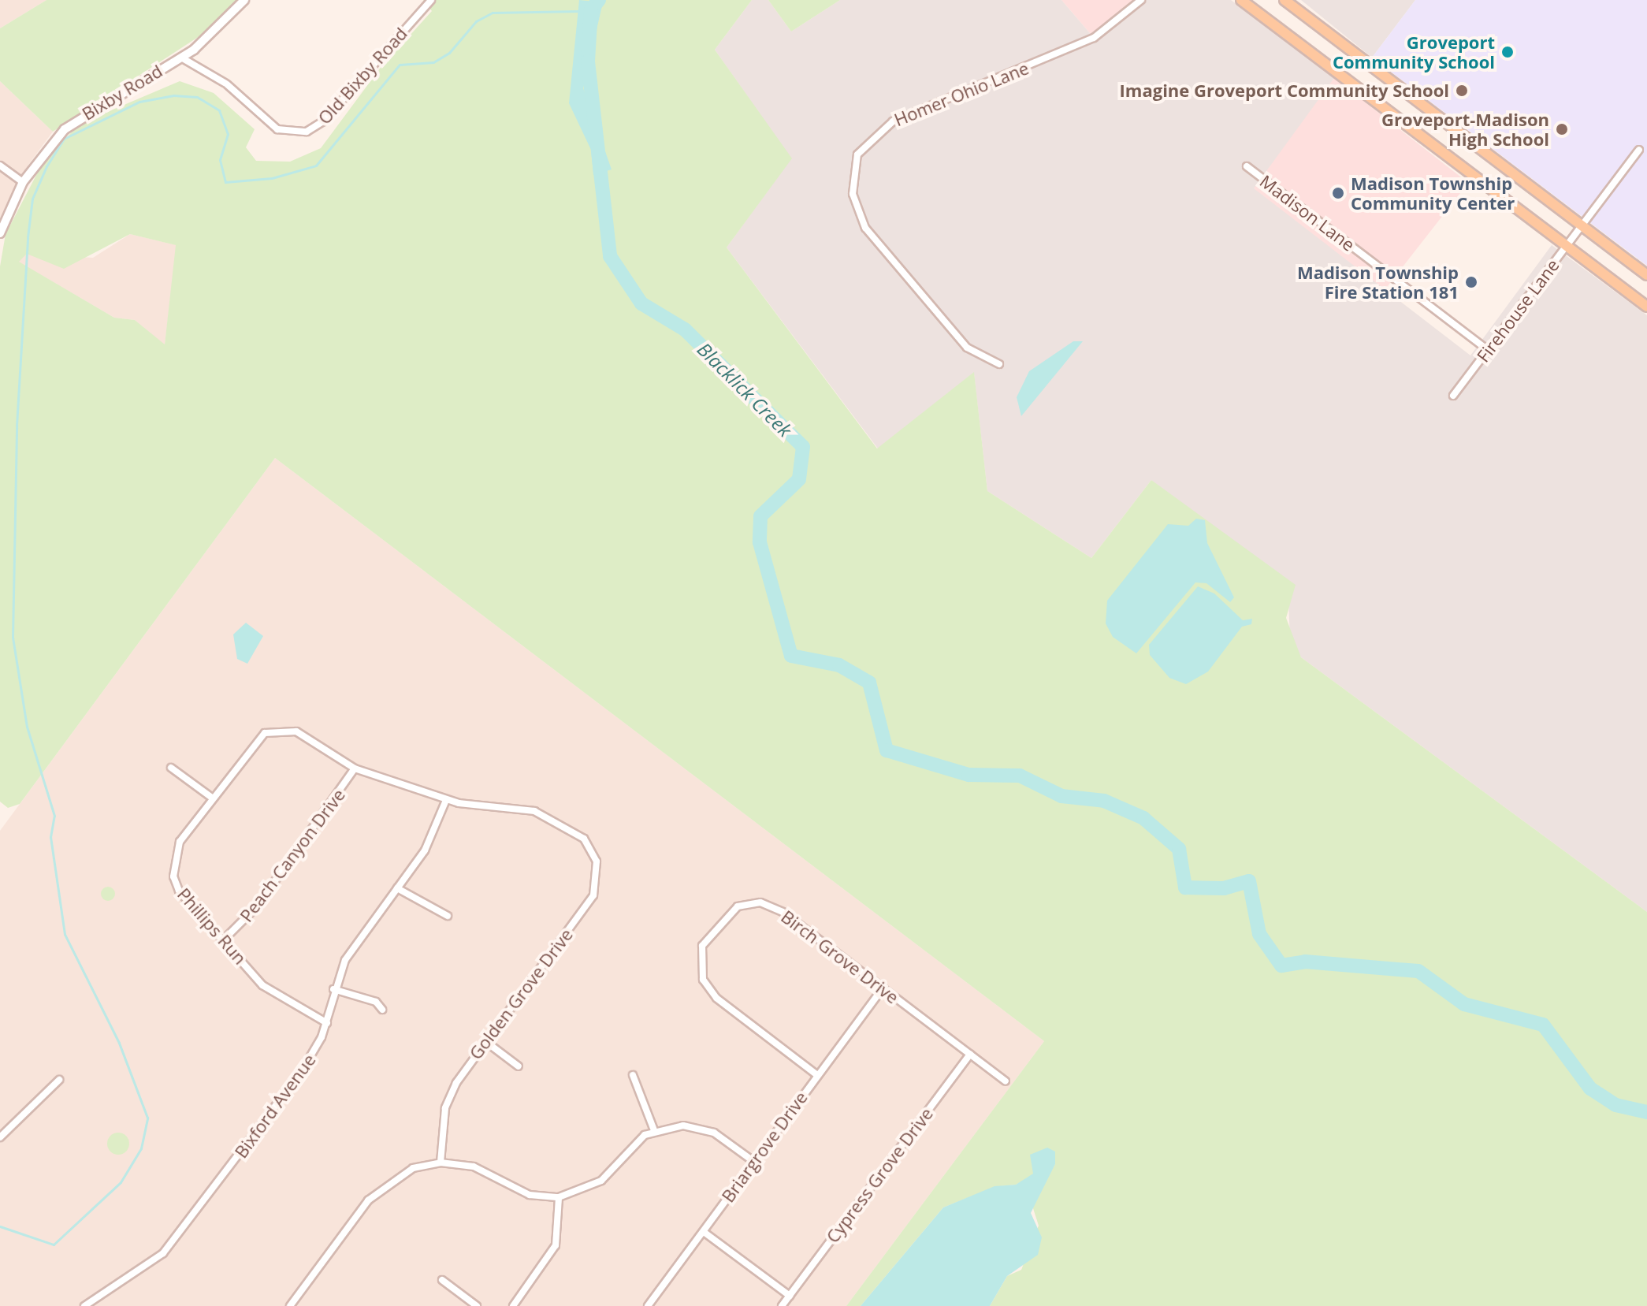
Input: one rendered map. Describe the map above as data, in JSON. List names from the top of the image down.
{
  "streets": {
    "street": [
      "Old Bixby Road",
      "Bixby Road",
      "Homer Ohio Lane",
      "Madison Lane",
      "Firehouse Lane",
      "Peach Canyon Drive",
      "Phillips Run",
      "Birch Grove Drive",
      "Golden Grove Drive",
      "Bixford Avenue",
      "Briargrove Drive",
      "Cypress Grove Drive"
    ]
  },
  "crossings": [
    ["Old Bixby Road", "Bixby Road"],
    ["Madison Lane", "Firehouse Lane"],
    ["Peach Canyon Drive", "Phillips Run"],
    ["Phillips Run", "Bixford Avenue"],
    ["Birch Grove Drive", "Briargrove Drive"],
    ["Birch Grove Drive", "Cypress Grove Drive"],
    ["Golden Grove Drive", "Bixford Avenue"]
  ],
  "water": ["Blacklick Creek"],
  "places": [
    "Groveport Community School",
    "Imagine Groveport Community School",
    "Groveport-Madison High School",
    "Madison Township Community Center",
    "Madison Township Fire Station 181"
  ]
}
